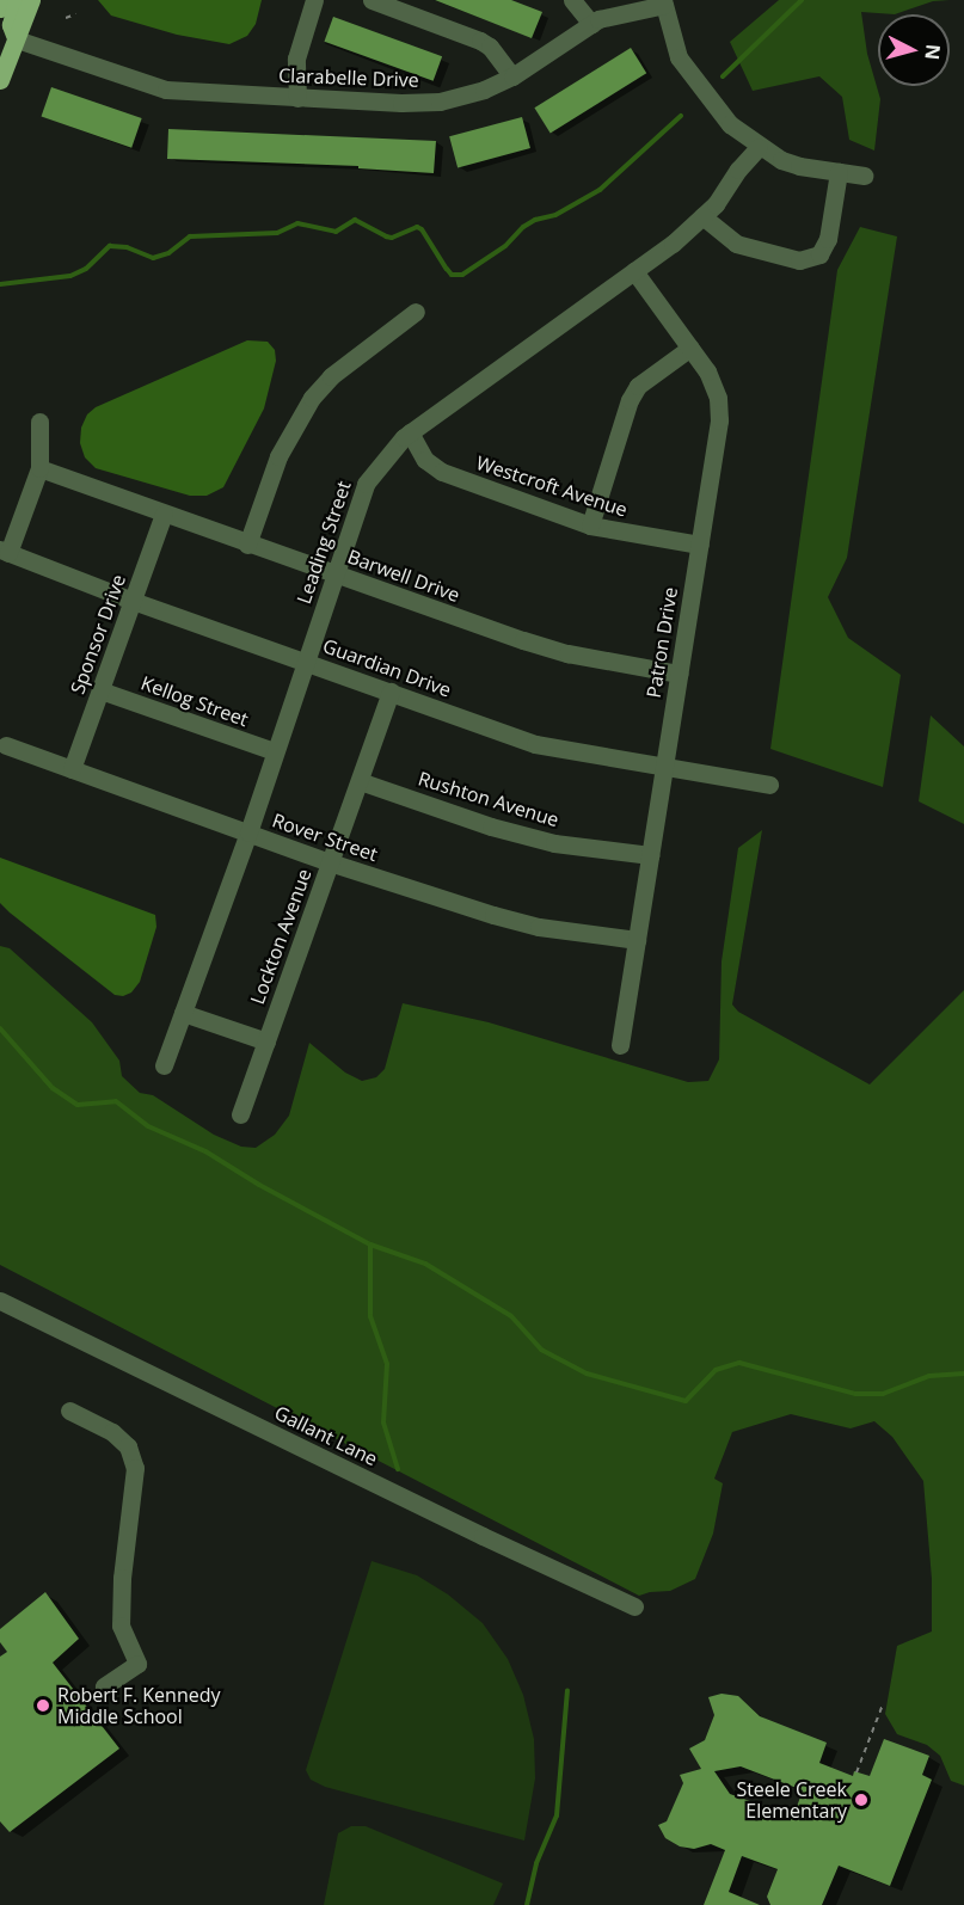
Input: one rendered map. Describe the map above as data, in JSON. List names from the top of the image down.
{
  "streets": {
    "street": [
      "Clarabelle Drive",
      "Westcroft Avenue",
      "Leading Street",
      "Barwell Drive",
      "Sponsor Drive",
      "Patron Drive",
      "Guardian Drive",
      "Kellog Street",
      "Rushton Avenue",
      "Rover Street",
      "Lockton Avenue",
      "Gallant Lane"
    ]
  },
  "crossings": [
    ["Westcroft Avenue", "Leading Street"],
    ["Westcroft Avenue", "Patron Drive"],
    ["Leading Street", "Barwell Drive"],
    ["Leading Street", "Patron Drive"],
    ["Leading Street", "Guardian Drive"],
    ["Leading Street", "Kellog Street"],
    ["Leading Street", "Rover Street"],
    ["Barwell Drive", "Sponsor Drive"],
    ["Barwell Drive", "Patron Drive"],
    ["Sponsor Drive", "Guardian Drive"],
    ["Sponsor Drive", "Kellog Street"],
    ["Sponsor Drive", "Rover Street"],
    ["Patron Drive", "Guardian Drive"],
    ["Patron Drive", "Rushton Avenue"],
    ["Patron Drive", "Rover Street"],
    ["Guardian Drive", "Lockton Avenue"],
    ["Rushton Avenue", "Lockton Avenue"],
    ["Rover Street", "Lockton Avenue"]
  ],
  "places": ["Robert F. Kennedy Middle School", "Steele Creek Elementary"],
  "north": "right"
}
